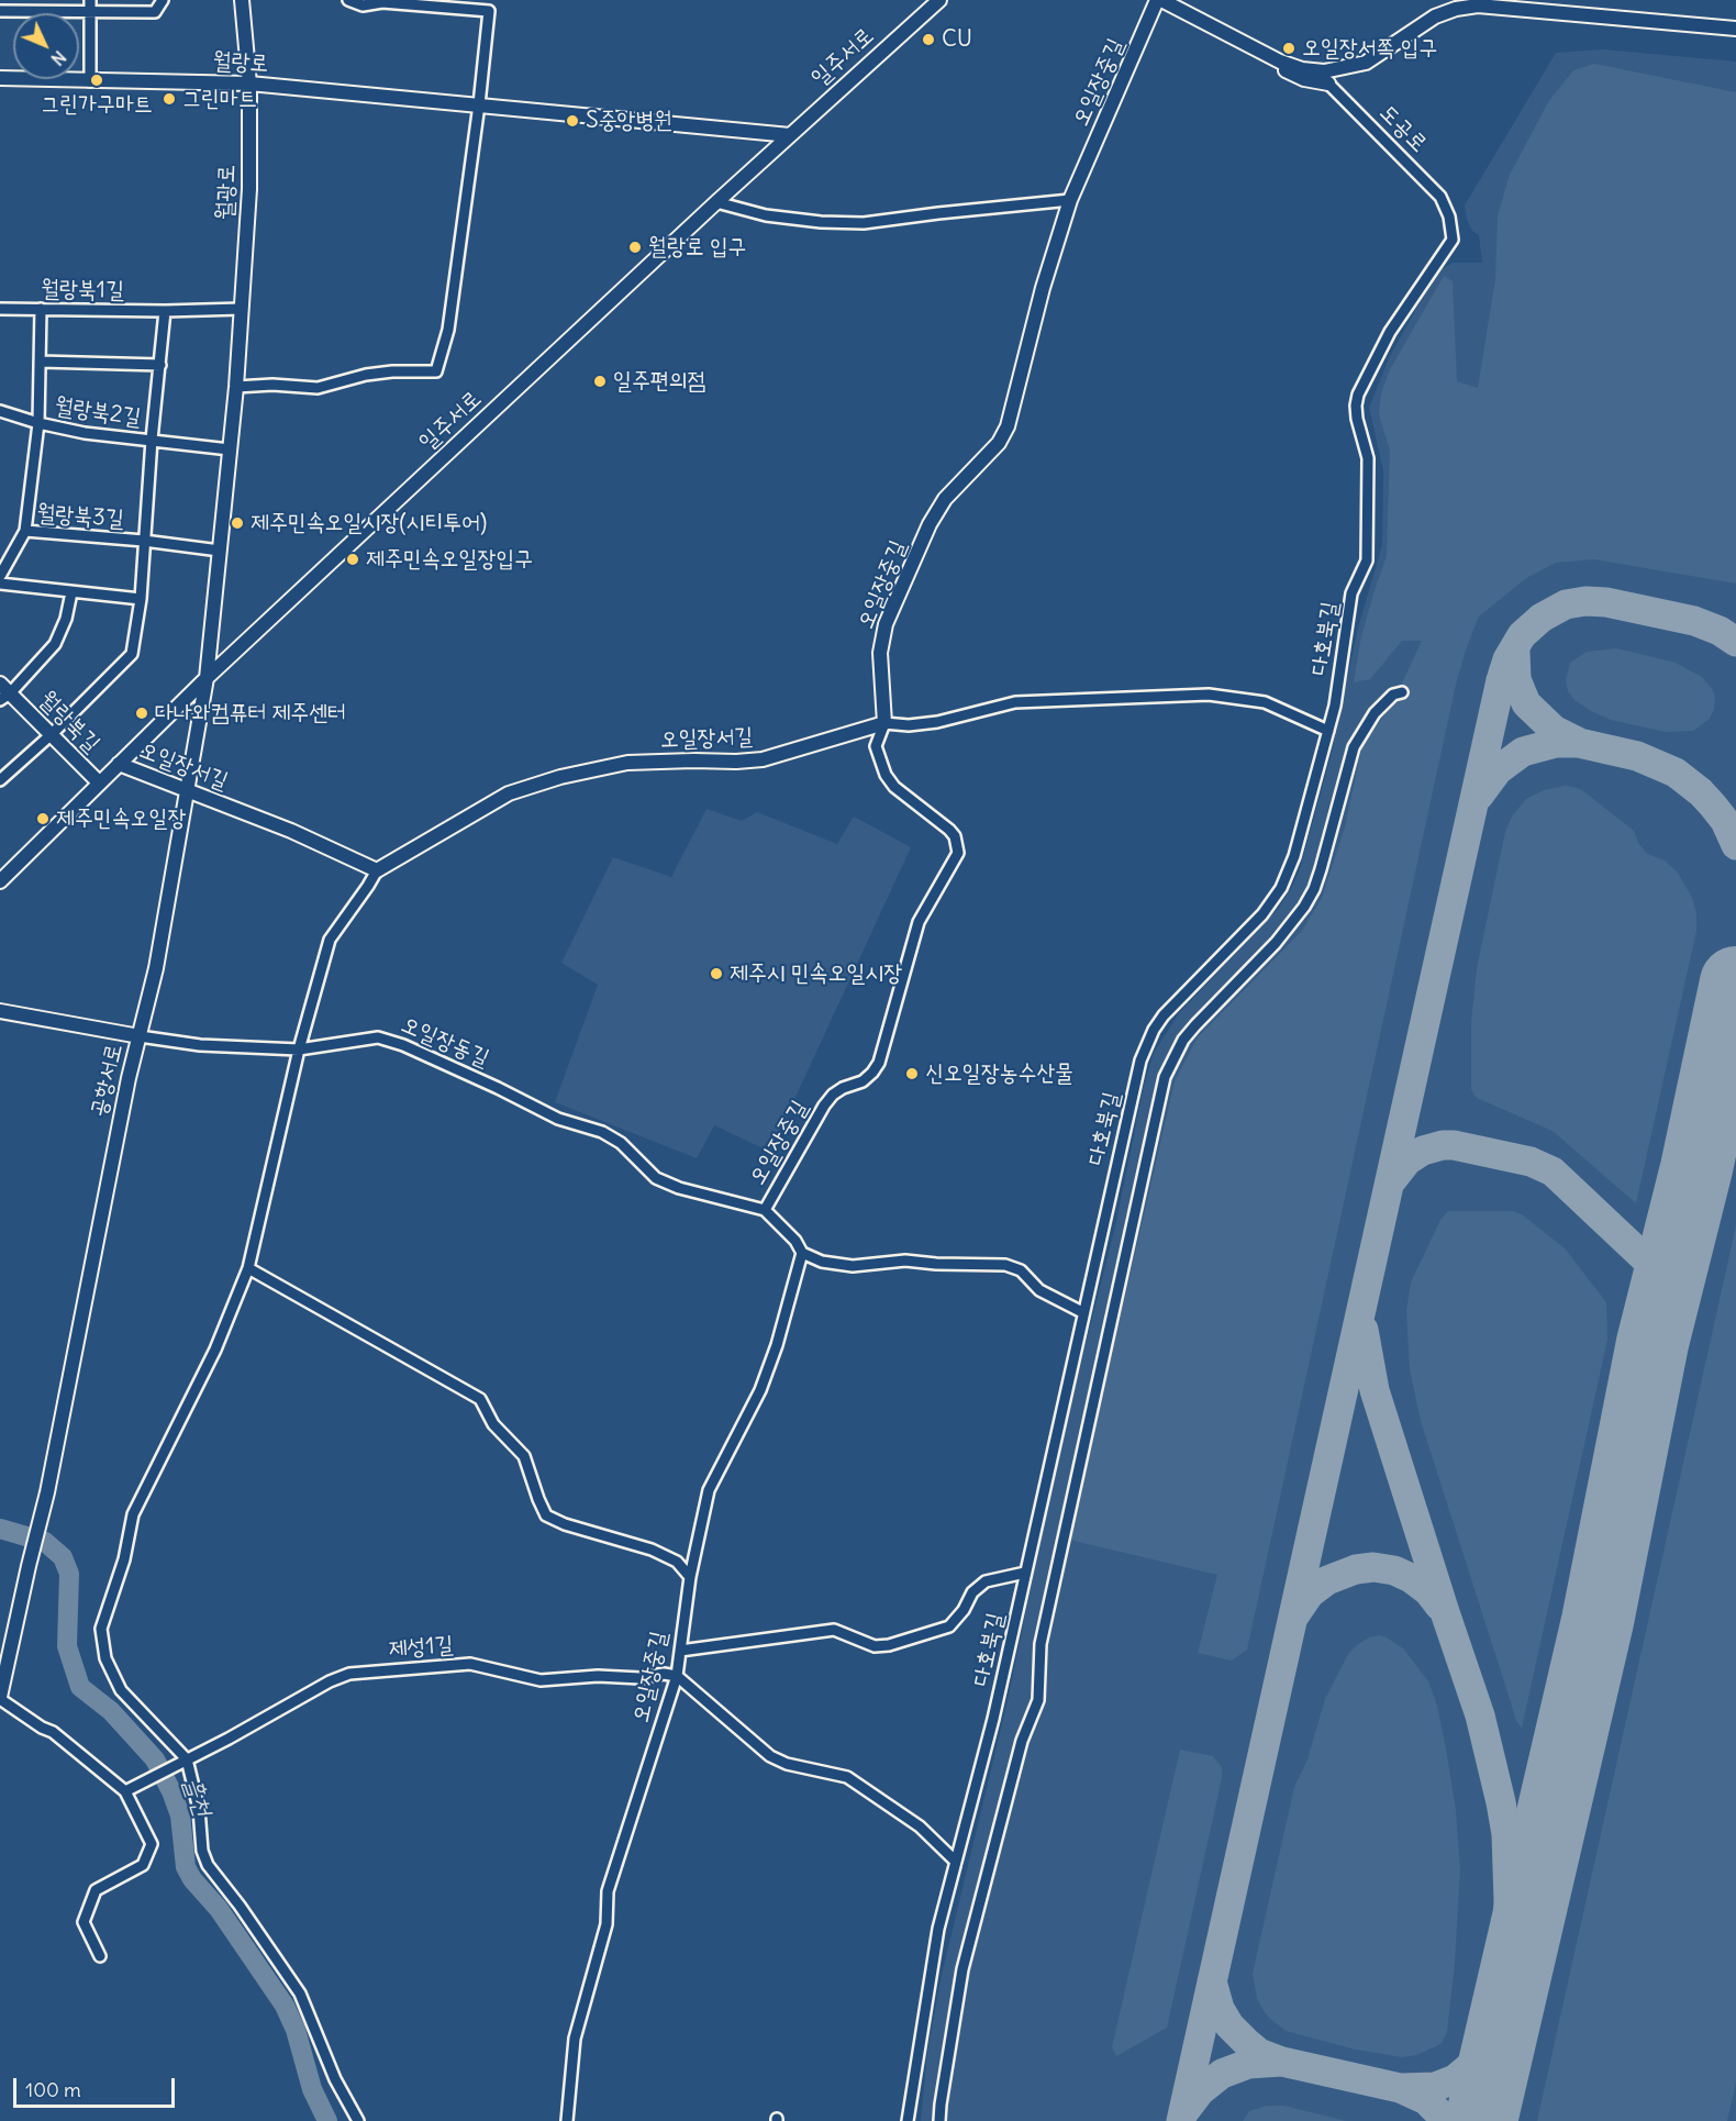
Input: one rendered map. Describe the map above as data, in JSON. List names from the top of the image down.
{
  "streets": {
    "street": [
      "일주서로",
      "월랑로",
      "오일장중길",
      "도공로",
      "월광로",
      "월랑북1길",
      "월랑북2길",
      "월랑북3길",
      "다호북길",
      "월랑북길",
      "오일장서길",
      "오일장동길",
      "공항서로",
      "제성1길"
    ]
  },
  "crossings": [
    ["일주서로", "월랑로"],
    ["일주서로", "월광로"],
    ["일주서로", "월랑북길"],
    ["일주서로", "오일장서길"],
    ["일주서로", "공항서로"],
    ["월랑로", "월광로"],
    ["오일장중길", "오일장서길"],
    ["오일장중길", "오일장동길"],
    ["오일장중길", "제성1길"],
    ["도공로", "다호북길"],
    ["월광로", "월랑북1길"],
    ["월광로", "월랑북2길"],
    ["월광로", "월랑북3길"],
    ["월광로", "공항서로"],
    ["월랑북1길", "월랑북2길"],
    ["월랑북2길", "월랑북3길"],
    ["월랑북3길", "월랑북길"],
    ["다호북길", "오일장서길"],
    ["오일장서길", "공항서로"],
    ["오일장동길", "공항서로"]
  ],
  "water": ["흘천"],
  "places": [
    "CU",
    "오일장서쪽 입구",
    "그린가구마트",
    "그린마트",
    "S중앙병원",
    "월랑로 입구",
    "일주편의점",
    "제주민속오일시장(시티투어)",
    "제주민속오일장입구",
    "다나와컴퓨터 제주센터",
    "제주민속오일장",
    "제주시 민속오일시장",
    "신오일장농수산물"
  ],
  "scale_bar": "100 m",
  "north": "bottom right"
}
